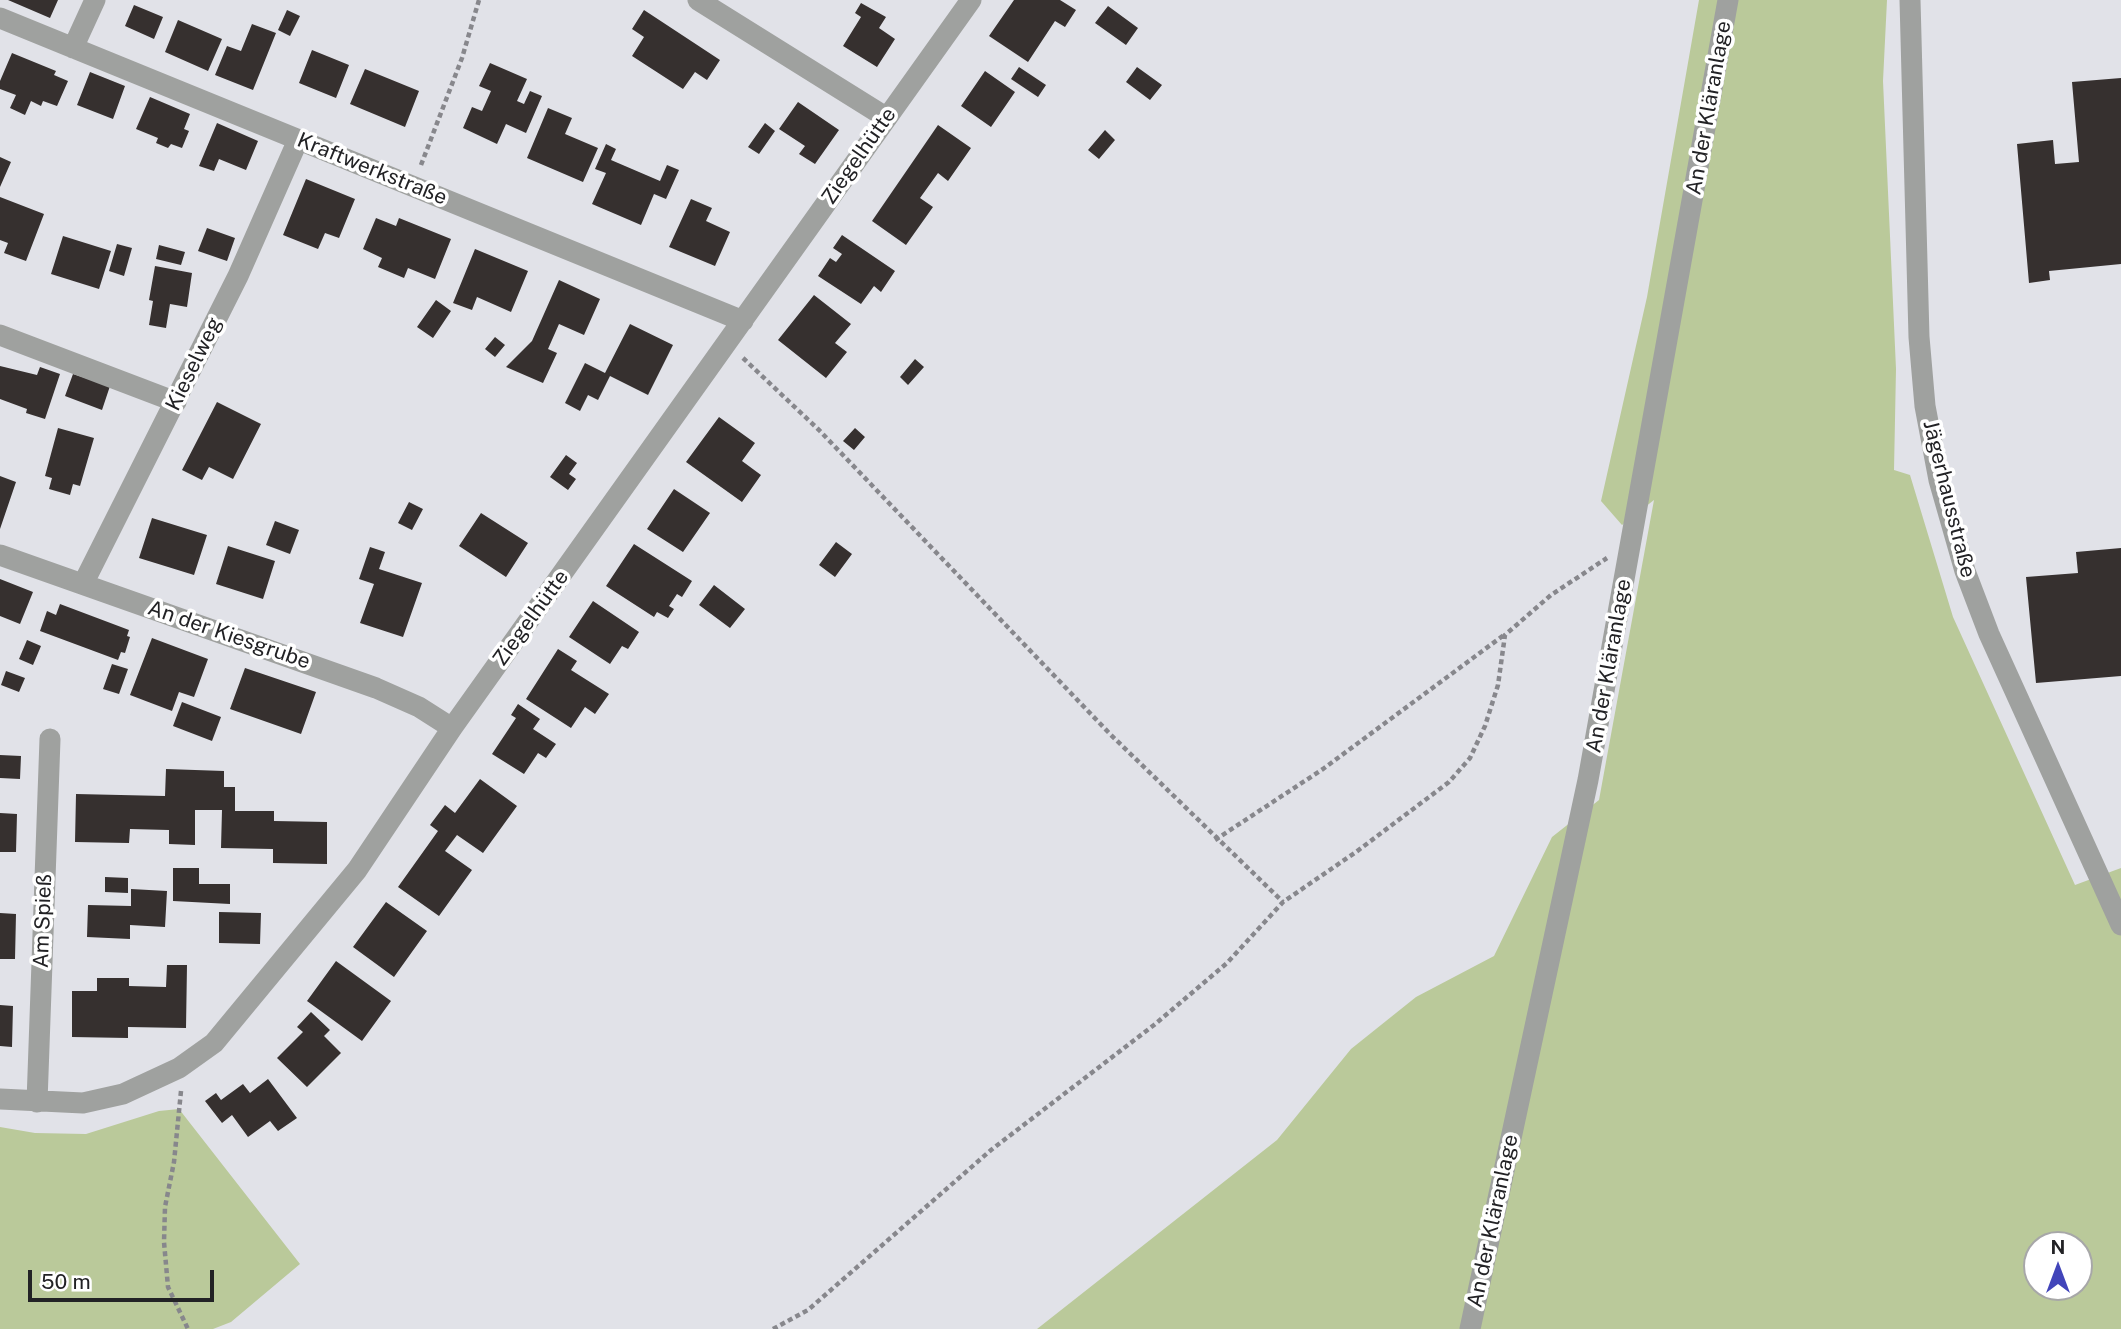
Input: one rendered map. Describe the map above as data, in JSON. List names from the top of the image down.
{
  "streets": {
    "street": [
      "An der Kläranlage",
      "Ziegelhütte",
      "Kraftwerkstraße",
      "Kieselweg",
      "Jägerhausstraße",
      "An der Kiesgrube",
      "Am Spieß"
    ]
  },
  "crossings": [
    ["Ziegelhütte", "Kraftwerkstraße"],
    ["Ziegelhütte", "An der Kiesgrube"],
    ["Ziegelhütte", "Am Spieß"],
    ["Kraftwerkstraße", "Kieselweg"],
    ["Kieselweg", "An der Kiesgrube"]
  ],
  "scale_bar": "50 m",
  "north": "top"
}
